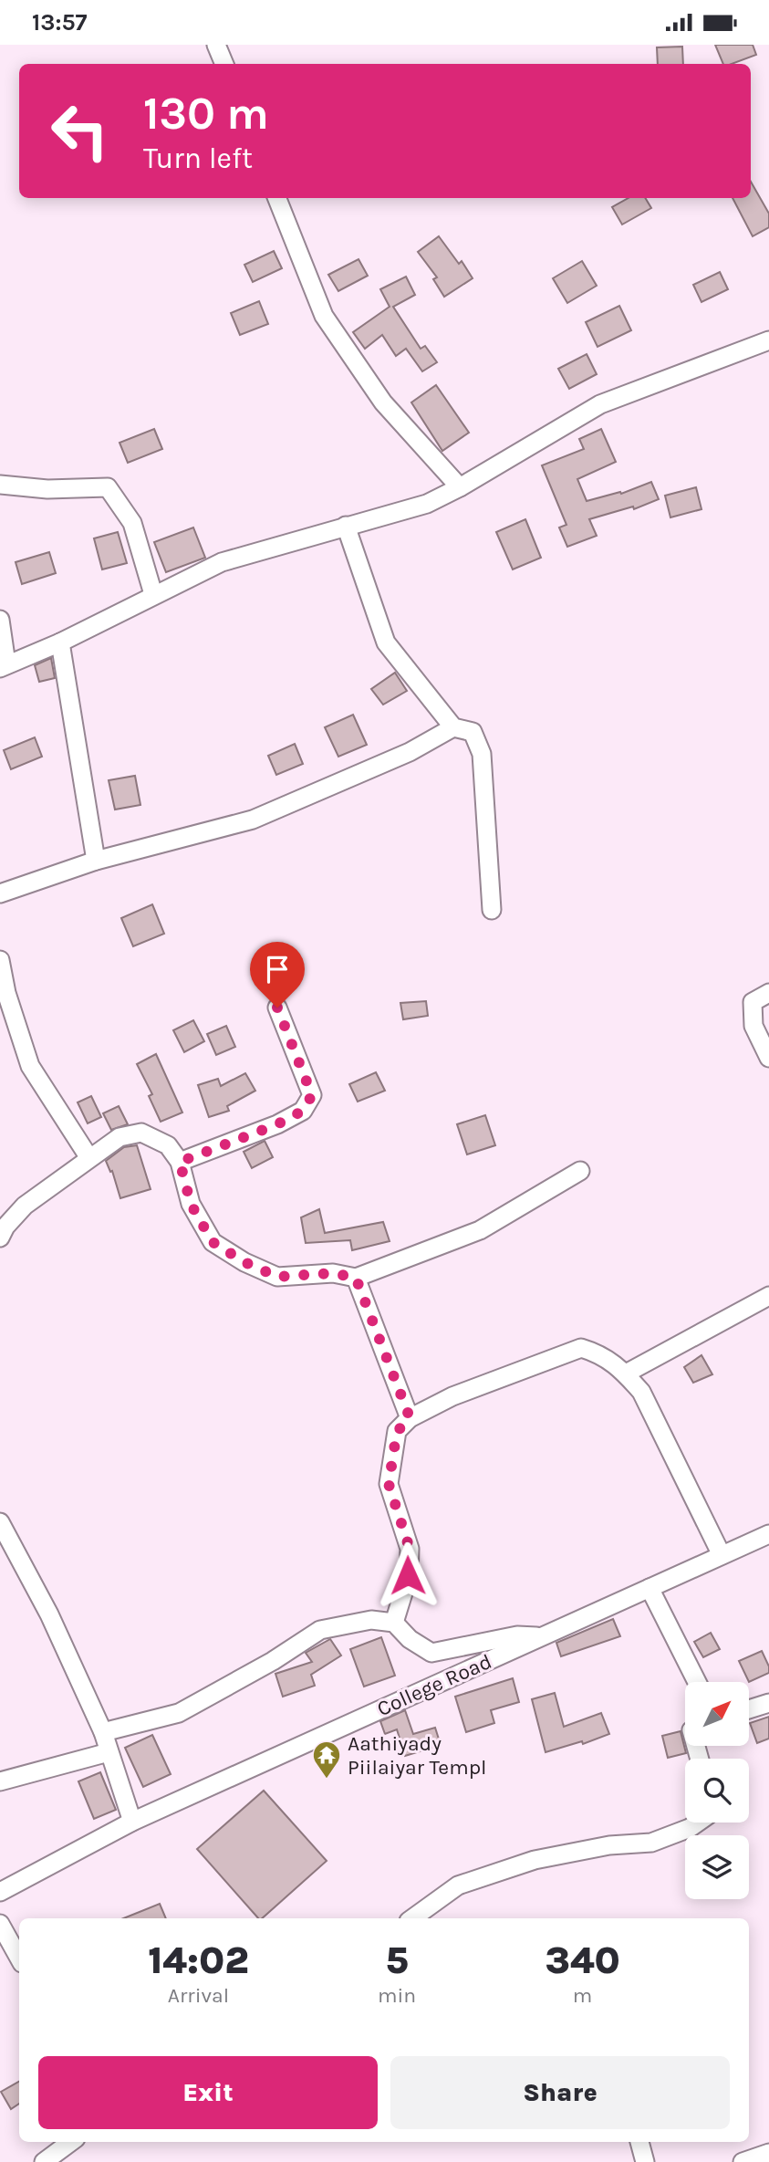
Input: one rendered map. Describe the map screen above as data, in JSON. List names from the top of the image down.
{
  "streets": {
    "street": ["College Road"]
  },
  "places": {
    "temple": ["Aathiyady Piilaiyar Templ"]
  },
  "north": "top right",
  "page": {
    "status": "13:57",
    "turn": ["130 m", "Turn left"],
    "eta": [
      "14:02",
      "Arrival",
      "5",
      "min",
      "340",
      "m"
    ],
    "buttons": ["Exit", "Share"]
  }
}
